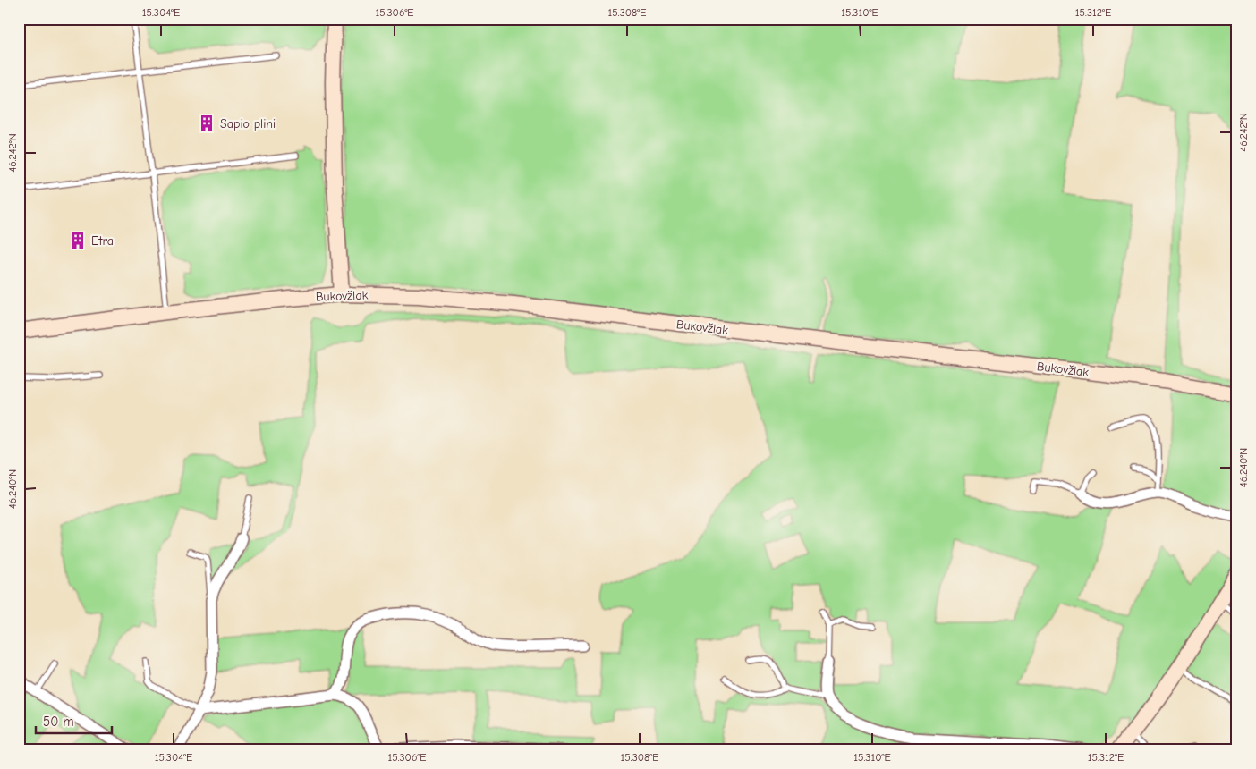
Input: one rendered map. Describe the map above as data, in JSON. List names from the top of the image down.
{
  "streets": {
    "main road": ["Bukovžlak"]
  },
  "places": {
    "building": ["Sapio plini", "Etra"]
  },
  "scale_bar": "50 m",
  "coordinates": [
    "15.304°E",
    "15.306°E",
    "15.308°E",
    "15.310°E",
    "15.312°E",
    "46.242°N",
    "46.240°N"
  ]
}
